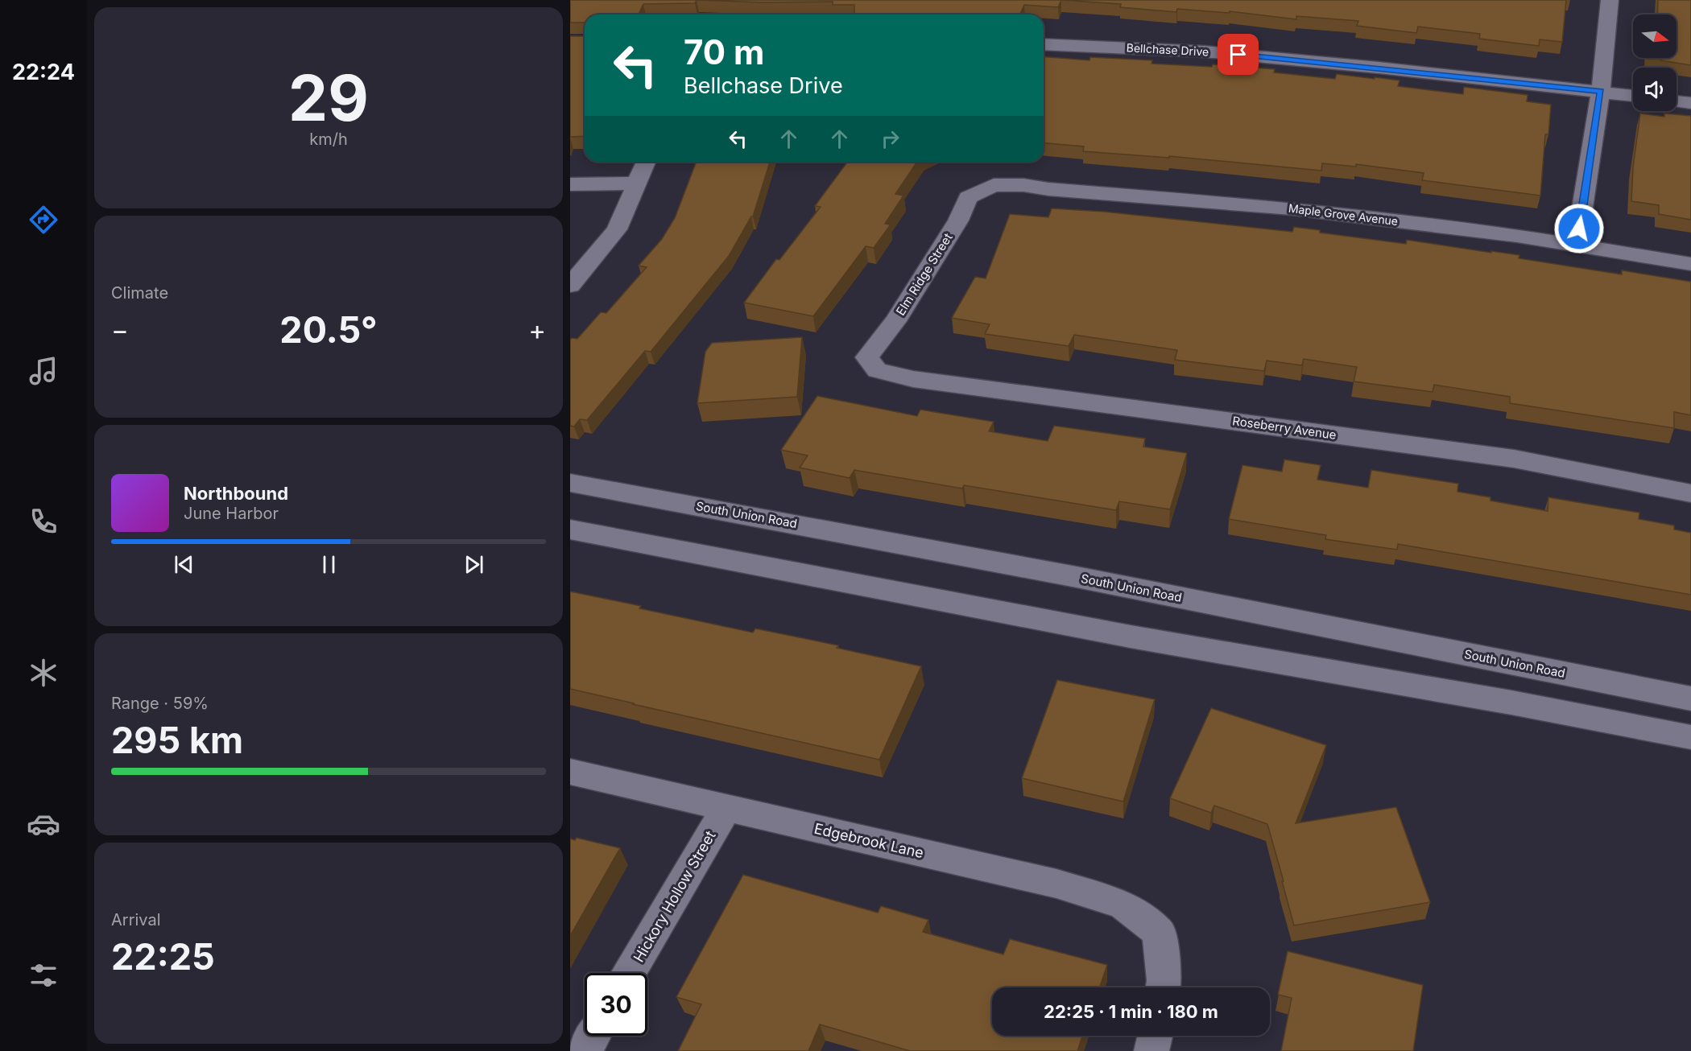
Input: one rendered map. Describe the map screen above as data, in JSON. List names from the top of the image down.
{
  "streets": {
    "street": [
      "Bellchase Drive",
      "Maple Grove Avenue",
      "Elm Ridge Street",
      "Roseberry Avenue",
      "South Union Road",
      "Edgebrook Lane",
      "Hickory Hollow Street"
    ]
  },
  "crossings": [
    ["Maple Grove Avenue", "Elm Ridge Street"],
    ["Elm Ridge Street", "Roseberry Avenue"],
    ["Edgebrook Lane", "Hickory Hollow Street"]
  ],
  "north": "right",
  "page": {
    "tabs": "22:24",
    "tile": [
      ["29", "km/h"],
      "Climate",
      ["Range · 59%", "295 km"],
      ["Arrival", "22:25"]
    ],
    "turn": ["70 m", "Bellchase Drive"],
    "heat": ["−", "20.5°", "+"],
    "song": ["Northbound", "June Harbor"],
    "limit": "30",
    "trip": "22:25 · 1 min · 180 m"
  }
}
